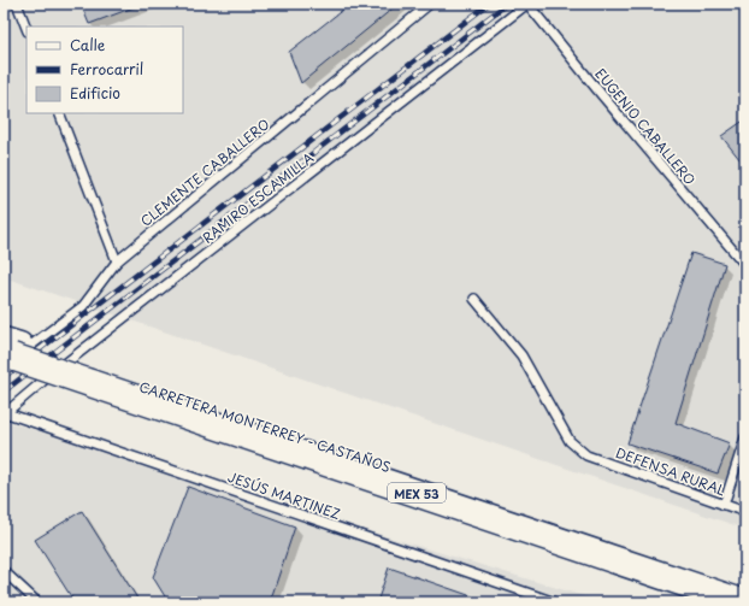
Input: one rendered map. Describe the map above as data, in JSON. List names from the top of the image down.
{
  "streets": {
    "main road": ["CARRETERA MONTERREY - CASTAÑOS", "MEX 53"],
    "lane": [
      "EUGENIO CABALLERO",
      "CLEMENTE CABALLERO",
      "RAMIRO ESCAMILLA",
      "DEFENSA RURAL",
      "JESÚS MARTINEZ"
    ]
  },
  "crossings": [
    ["EUGENIO CABALLERO", "RAMIRO ESCAMILLA"],
    ["CLEMENTE CABALLERO", "CARRETERA MONTERREY - CASTAÑOS"],
    ["RAMIRO ESCAMILLA", "JESÚS MARTINEZ"]
  ],
  "legend": ["Calle", "Ferrocarril", "Edificio"]
}
